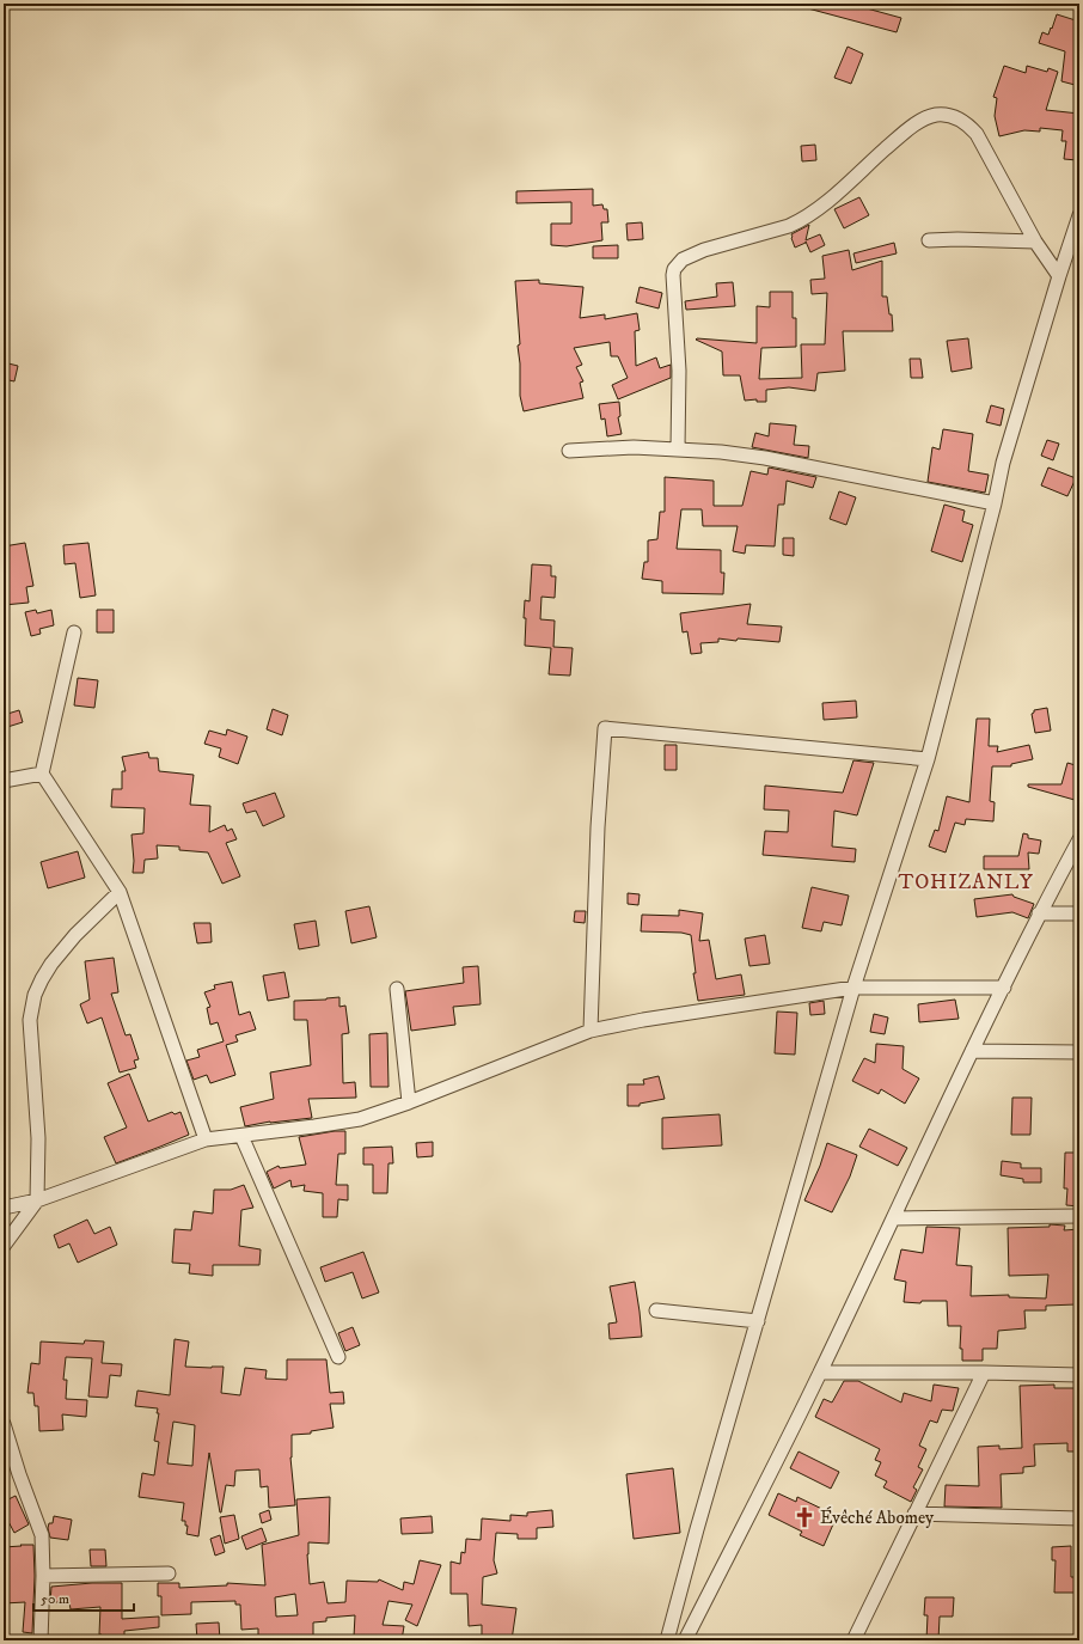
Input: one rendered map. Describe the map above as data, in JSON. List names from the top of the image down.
{
  "districts": ["TOHIZANLY"],
  "places": {
    "church": ["Évêché Abomey"]
  },
  "scale_bar": "50 m"
}
